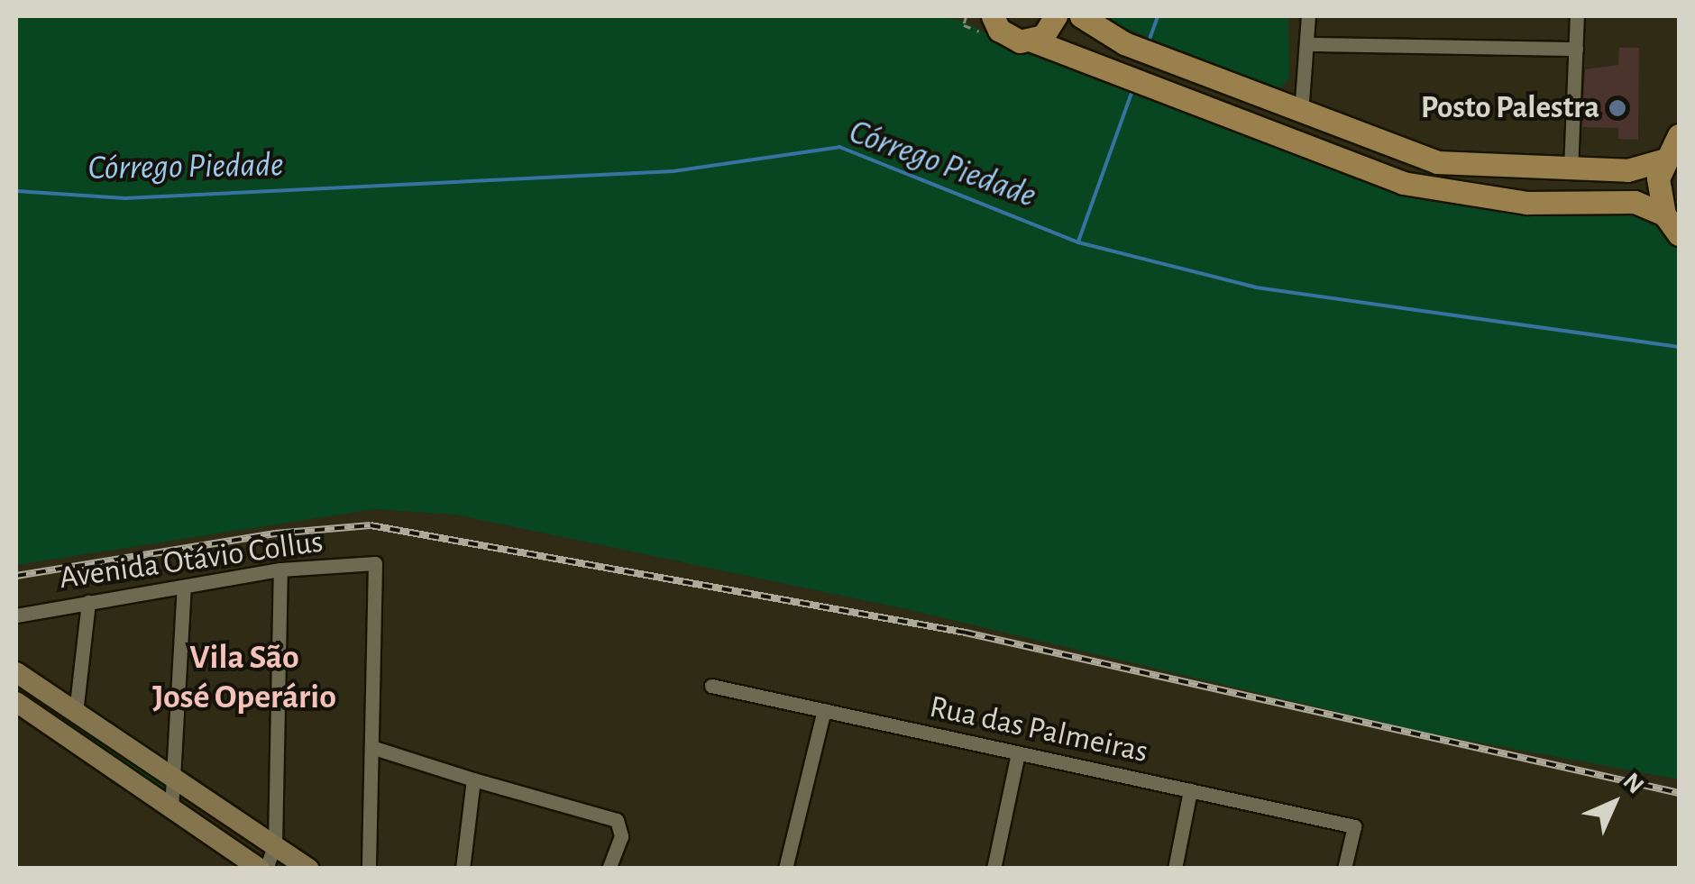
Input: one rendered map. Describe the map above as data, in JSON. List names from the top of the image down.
{
  "streets": {
    "street": ["Avenida Otávio Collus", "Rua das Palmeiras"]
  },
  "districts": ["Vila São José Operário"],
  "water": ["Córrego Piedade"],
  "places": ["Posto Palestra"],
  "north": "top right"
}
